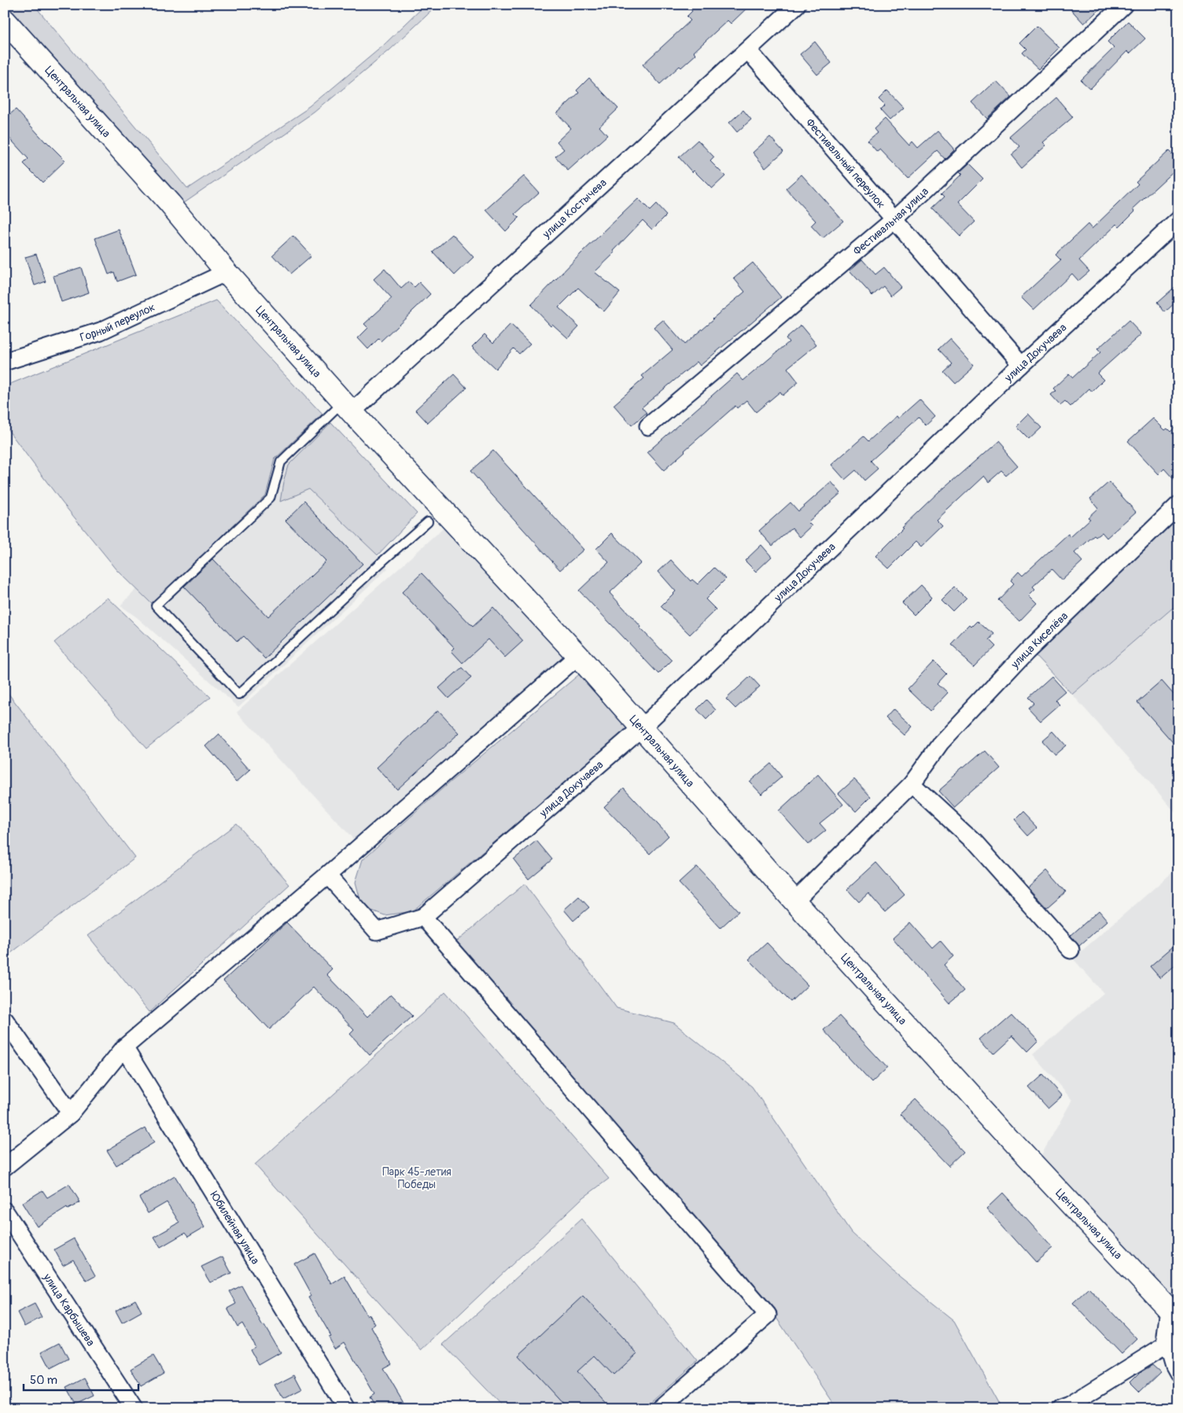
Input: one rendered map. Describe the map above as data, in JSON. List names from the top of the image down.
{
  "streets": {
    "street": [
      "Центральная улица",
      "Фестивальный переулок",
      "улица Костычева",
      "Фестивальная улица",
      "Горный переулок",
      "улица Докучаева",
      "улица Киселёва",
      "Юбилейная улица",
      "улица Карбышева"
    ]
  },
  "crossings": [
    ["Центральная улица", "улица Костычева"],
    ["Центральная улица", "Горный переулок"],
    ["Центральная улица", "улица Докучаева"],
    ["Центральная улица", "улица Киселёва"],
    ["Фестивальный переулок", "улица Костычева"],
    ["Фестивальный переулок", "Фестивальная улица"],
    ["Фестивальный переулок", "улица Докучаева"]
  ],
  "parks": ["Парк 45-летия Победы"],
  "scale_bar": "50 m"
}
